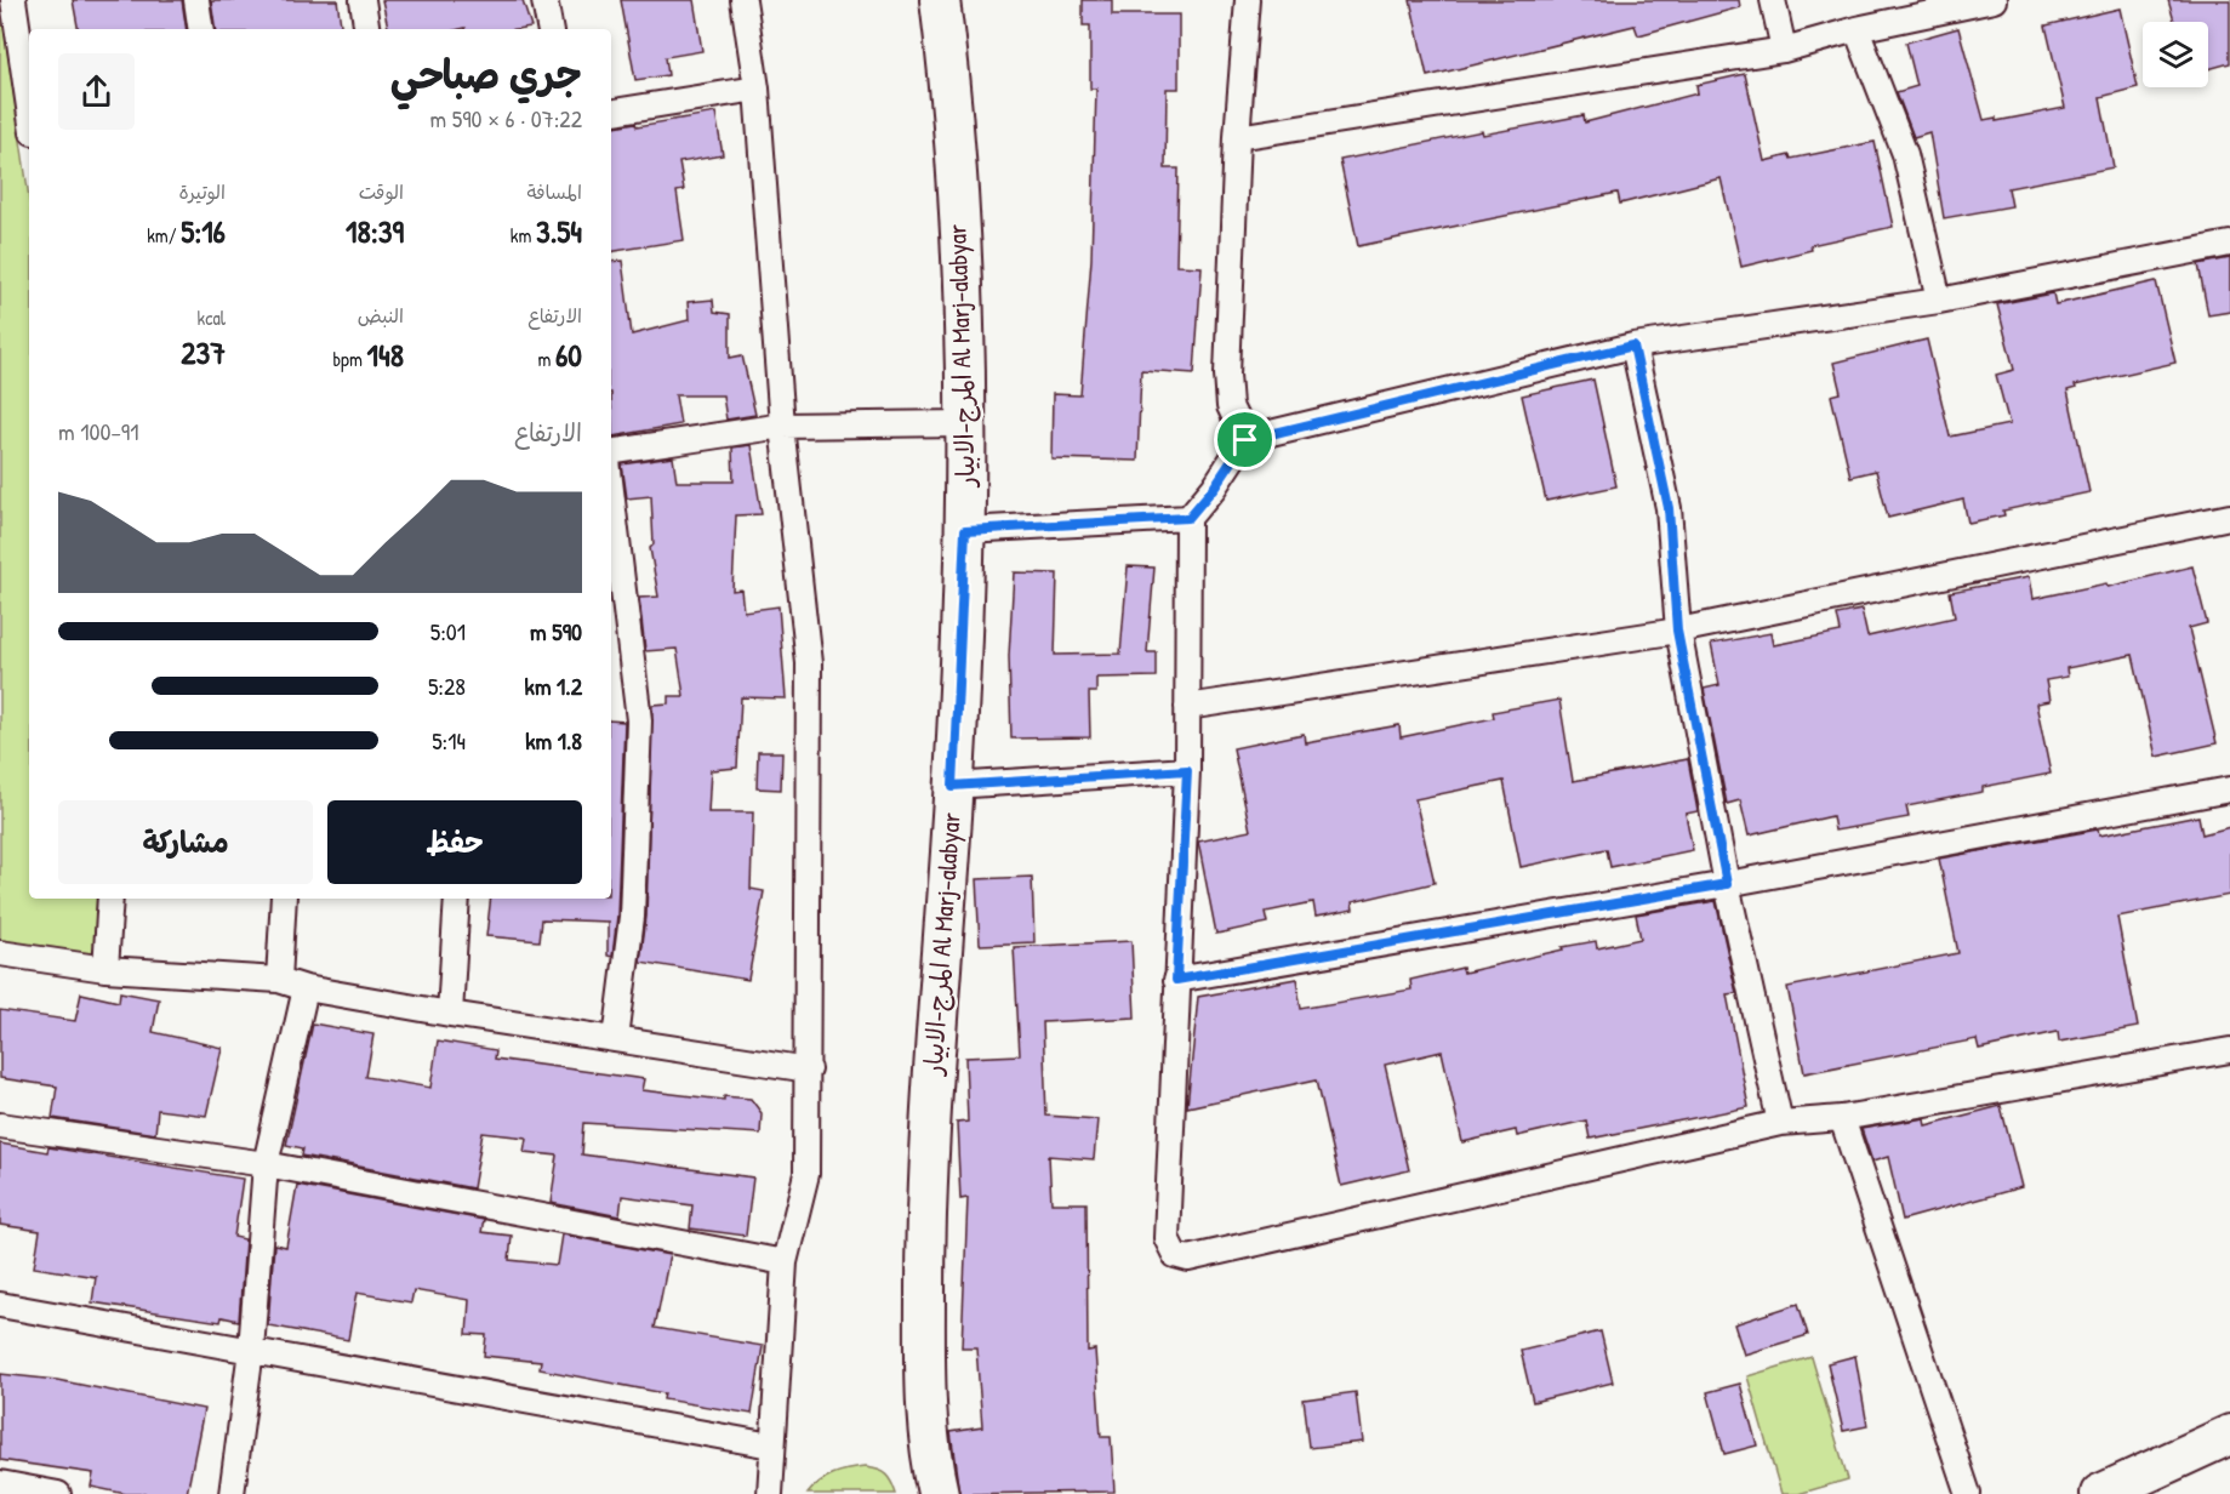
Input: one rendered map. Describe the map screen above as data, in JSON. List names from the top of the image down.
{
  "streets": {
    "main road": ["المرج-الابيار Al Marj-alabyar"]
  },
  "page": {
    "heading": ["جري صباحي", "07:22 · 6 × 590 m"],
    "stats": [
      ["المسافة", "3.54 km"],
      ["الوقت", "18:39"],
      ["الوتيرة", "5:16 /km"],
      ["الارتفاع", "60 m"],
      ["النبض", "148 bpm"],
      ["kcal", "237"]
    ],
    "chart": ["الارتفاع", "91–100 m"],
    "list": [
      {
        "name": "590 m",
        "note": "5:01"
      },
      {
        "name": "1.2 km",
        "note": "5:28"
      },
      {
        "name": "1.8 km",
        "note": "5:14"
      }
    ],
    "buttons": ["حفظ", "مشاركة"]
  }
}
